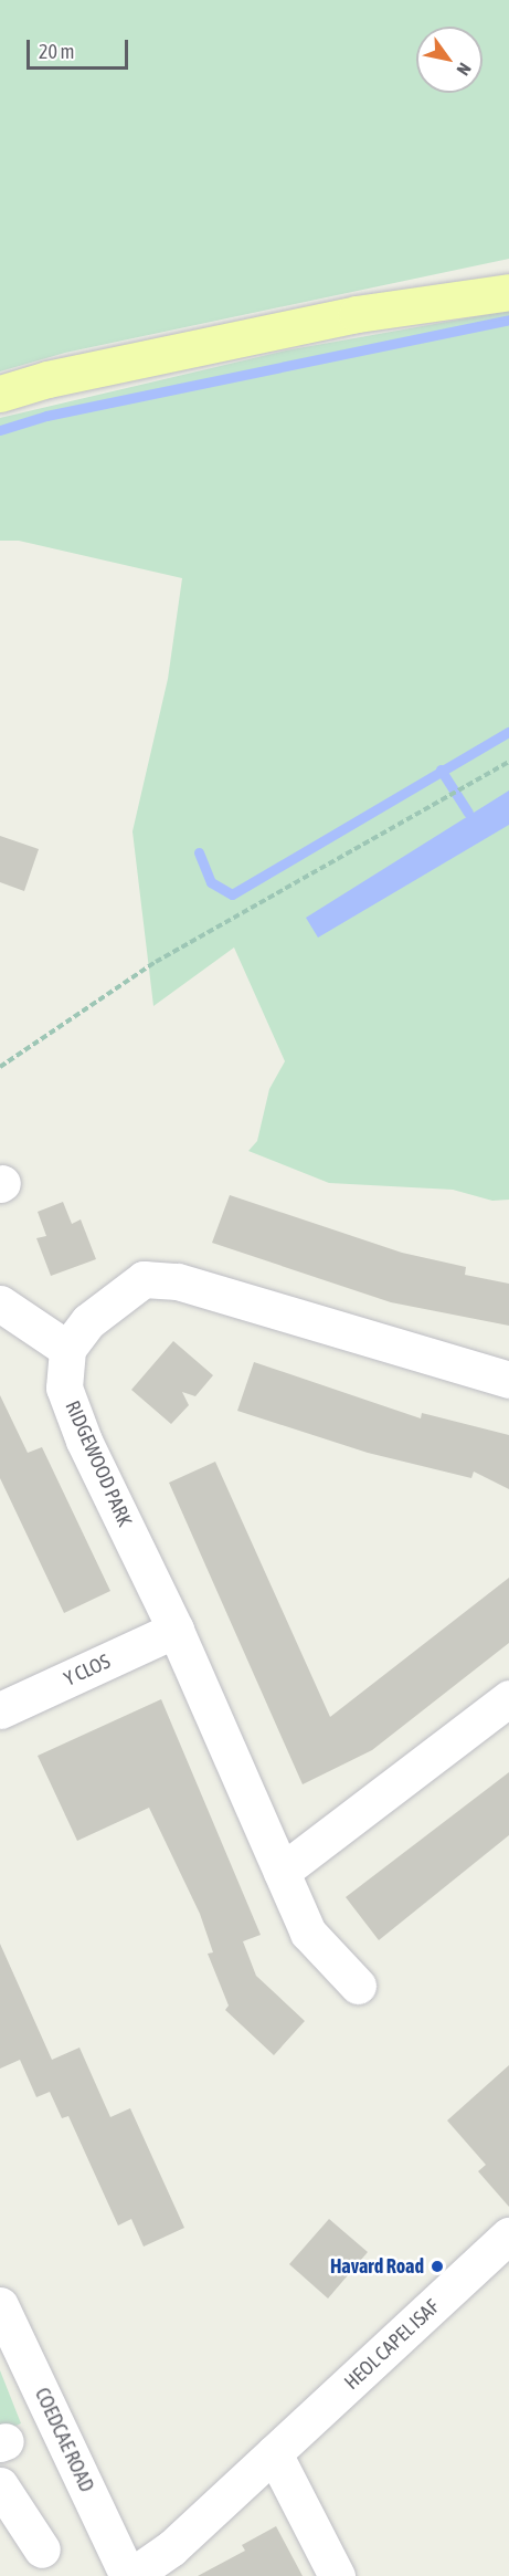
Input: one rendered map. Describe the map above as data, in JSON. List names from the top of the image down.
{
  "streets": {
    "street": [
      "RIDGEWOOD PARK",
      "Y CLOS",
      "HEOL CAPEL ISAF",
      "COEDCAE ROAD"
    ]
  },
  "crossings": [
    ["RIDGEWOOD PARK", "Y CLOS"],
    ["HEOL CAPEL ISAF", "COEDCAE ROAD"]
  ],
  "places": ["Havard Road"],
  "scale_bar": "20 m",
  "north": "bottom right"
}
